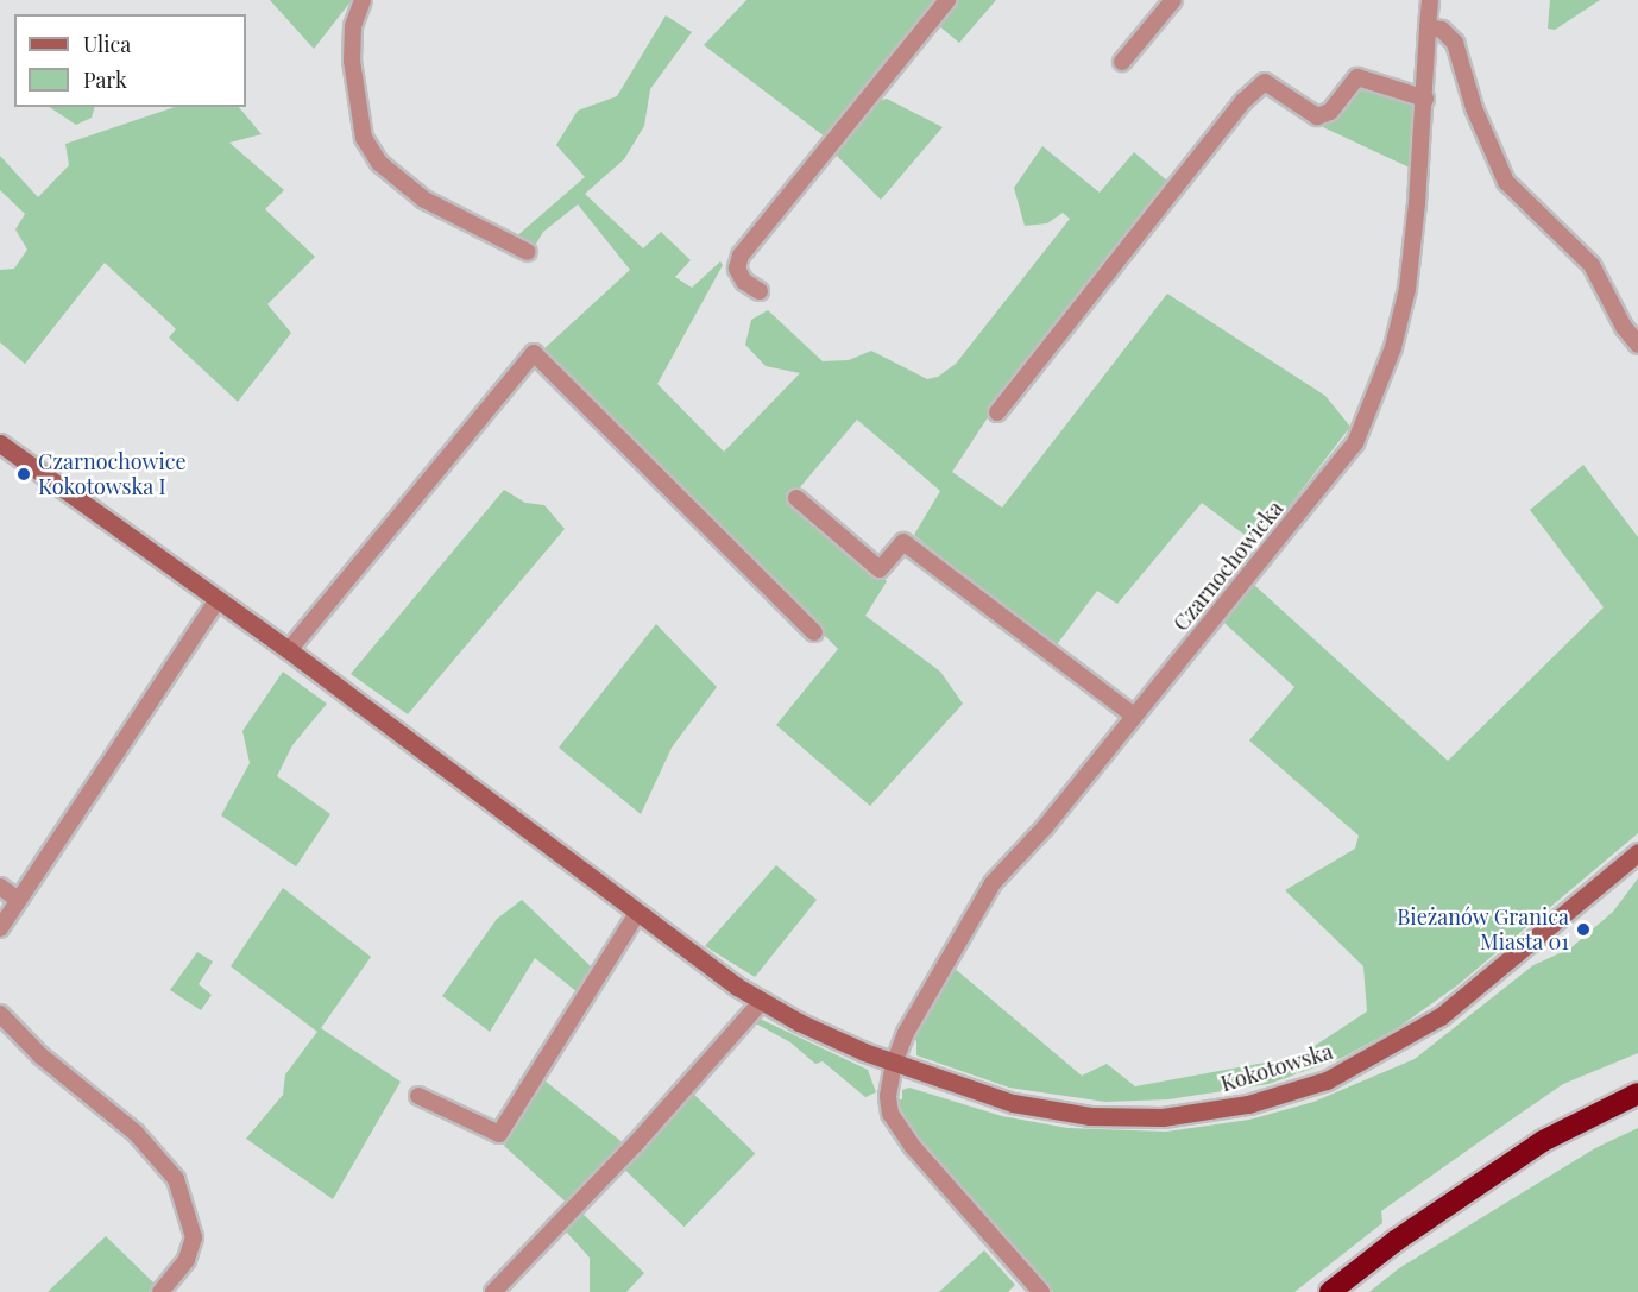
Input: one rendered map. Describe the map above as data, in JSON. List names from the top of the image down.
{
  "streets": {
    "street": ["Czarnochowicka", "Kokotowska"]
  },
  "crossings": [
    ["Czarnochowicka", "Kokotowska"]
  ],
  "places": ["Czarnochowice Kokotowska I", "Bieżanów Granica Miasta 01"],
  "legend": ["Ulica", "Park"]
}
